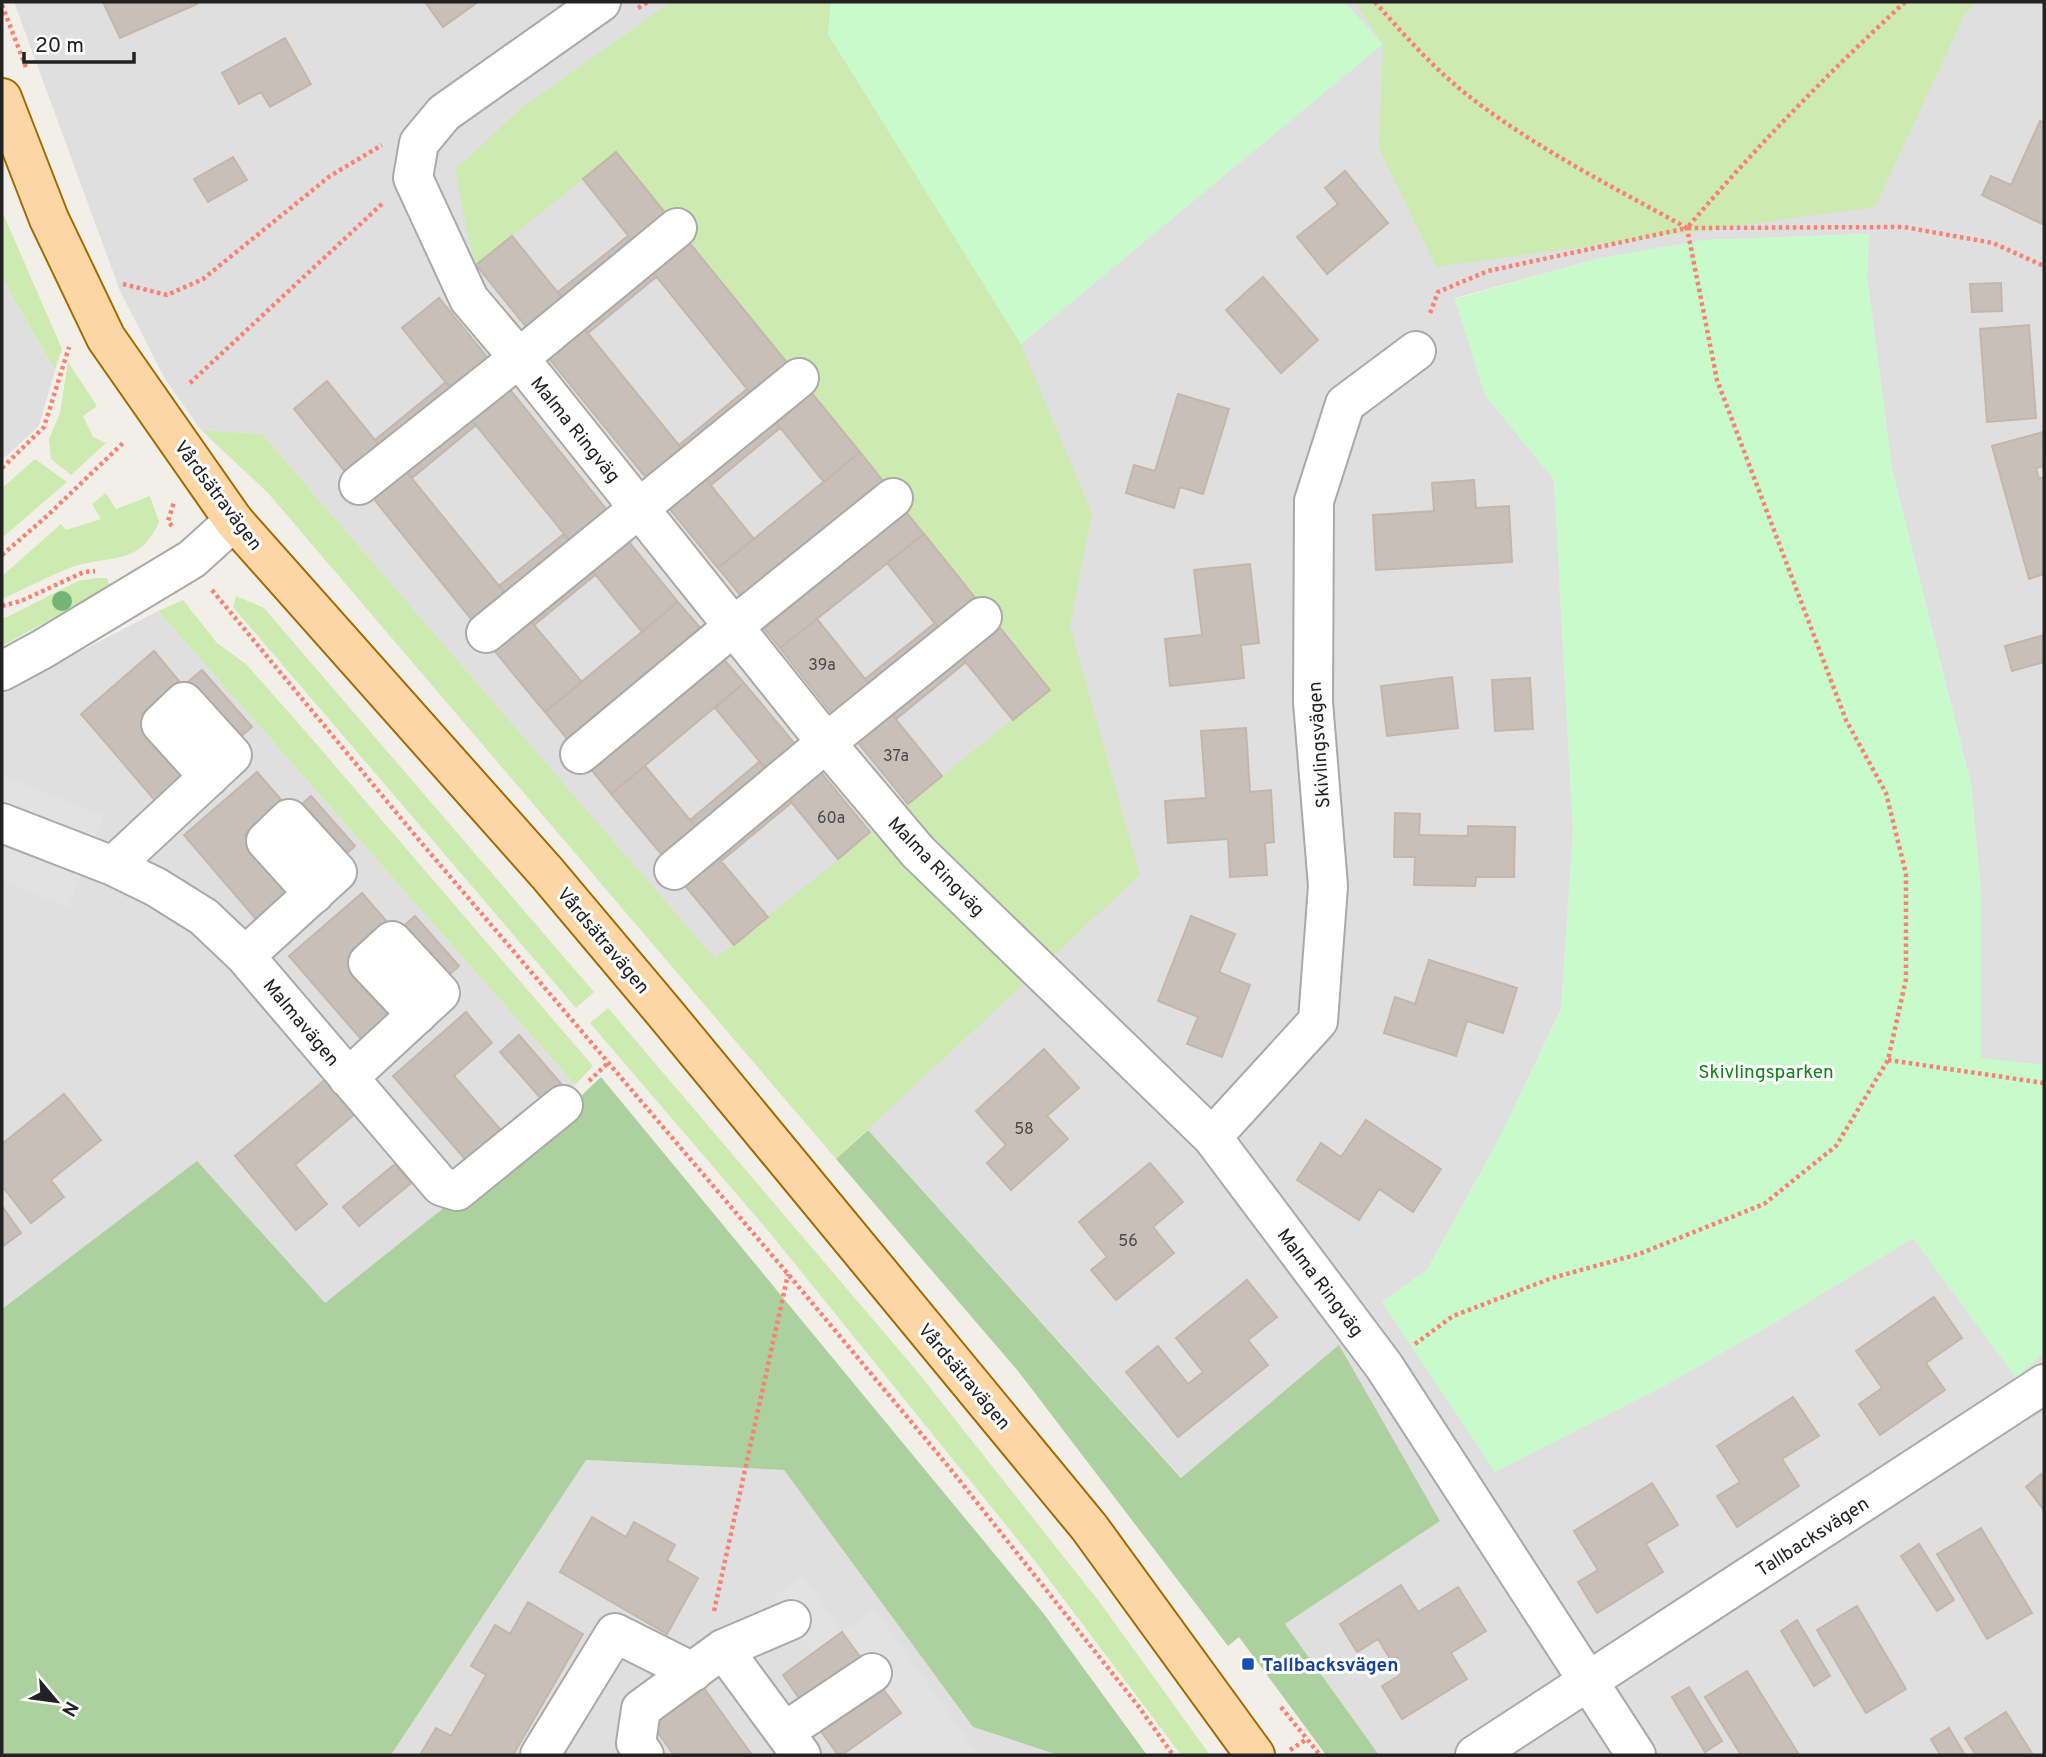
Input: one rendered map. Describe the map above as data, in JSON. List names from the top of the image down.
{
  "streets": {
    "main road": ["Vårdsätravägen"],
    "street": [
      "Malma Ringväg",
      "Skivlingsvägen",
      "Malmavägen",
      "Tallbacksvägen"
    ]
  },
  "crossings": [
    ["Malma Ringväg", "Skivlingsvägen"],
    ["Malma Ringväg", "Tallbacksvägen"]
  ],
  "parks": ["Skivlingsparken"],
  "places": {
    "transit": ["Tallbacksvägen"]
  },
  "house_numbers": [
    "39a",
    "37a",
    "60a",
    "58",
    "56"
  ],
  "scale_bar": "20 m",
  "north": "bottom right"
}
